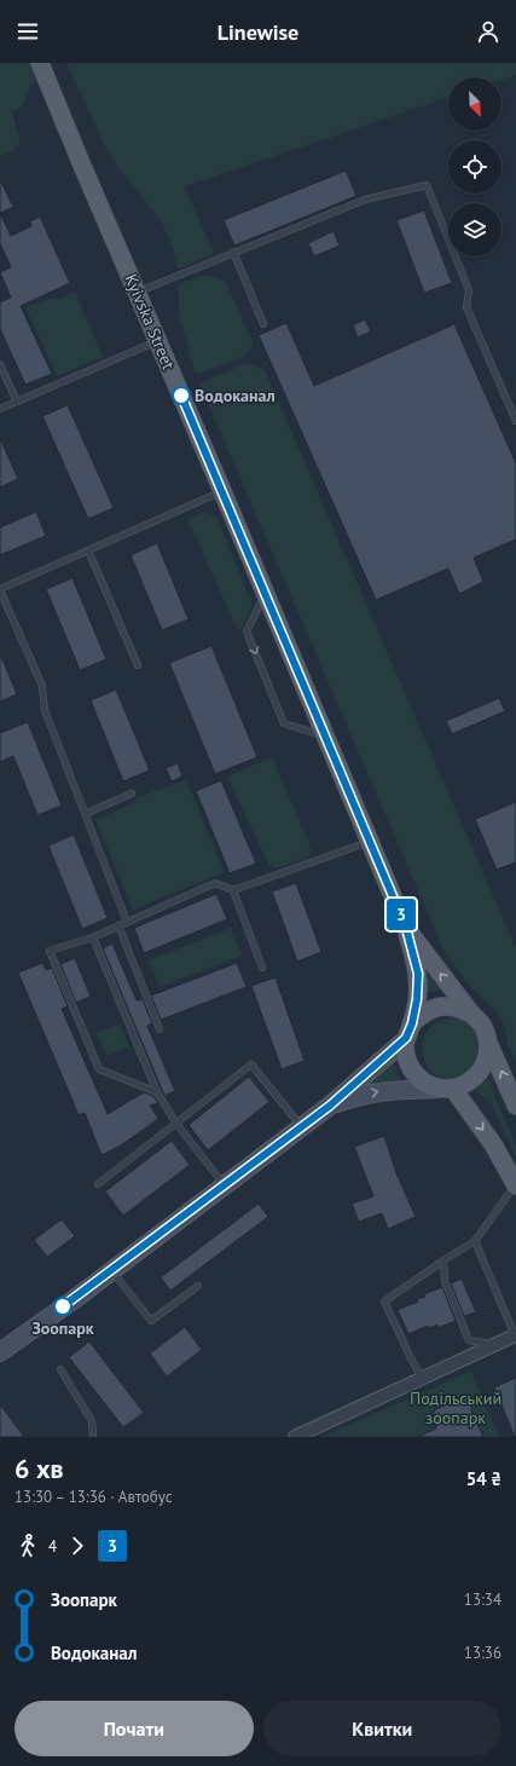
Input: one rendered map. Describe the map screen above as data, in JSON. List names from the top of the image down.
{
  "streets": {
    "main road": ["Kyivska Street"]
  },
  "parks": ["Подільський зоопарк"],
  "places": ["Водоканал", "Зоопарк"],
  "lines": ["bus line 3"],
  "north": "bottom right",
  "page": {
    "header": "Linewise",
    "on_map": "3",
    "heading": ["6 хв", "13:30 – 13:36 · Автобус", "54 ₴"],
    "legs": ["4", "3"],
    "list": [
      {
        "name": "Зоопарк",
        "value": "13:34"
      },
      {
        "name": "Водоканал",
        "value": "13:36"
      }
    ],
    "buttons": ["Почати", "Квитки"]
  }
}
